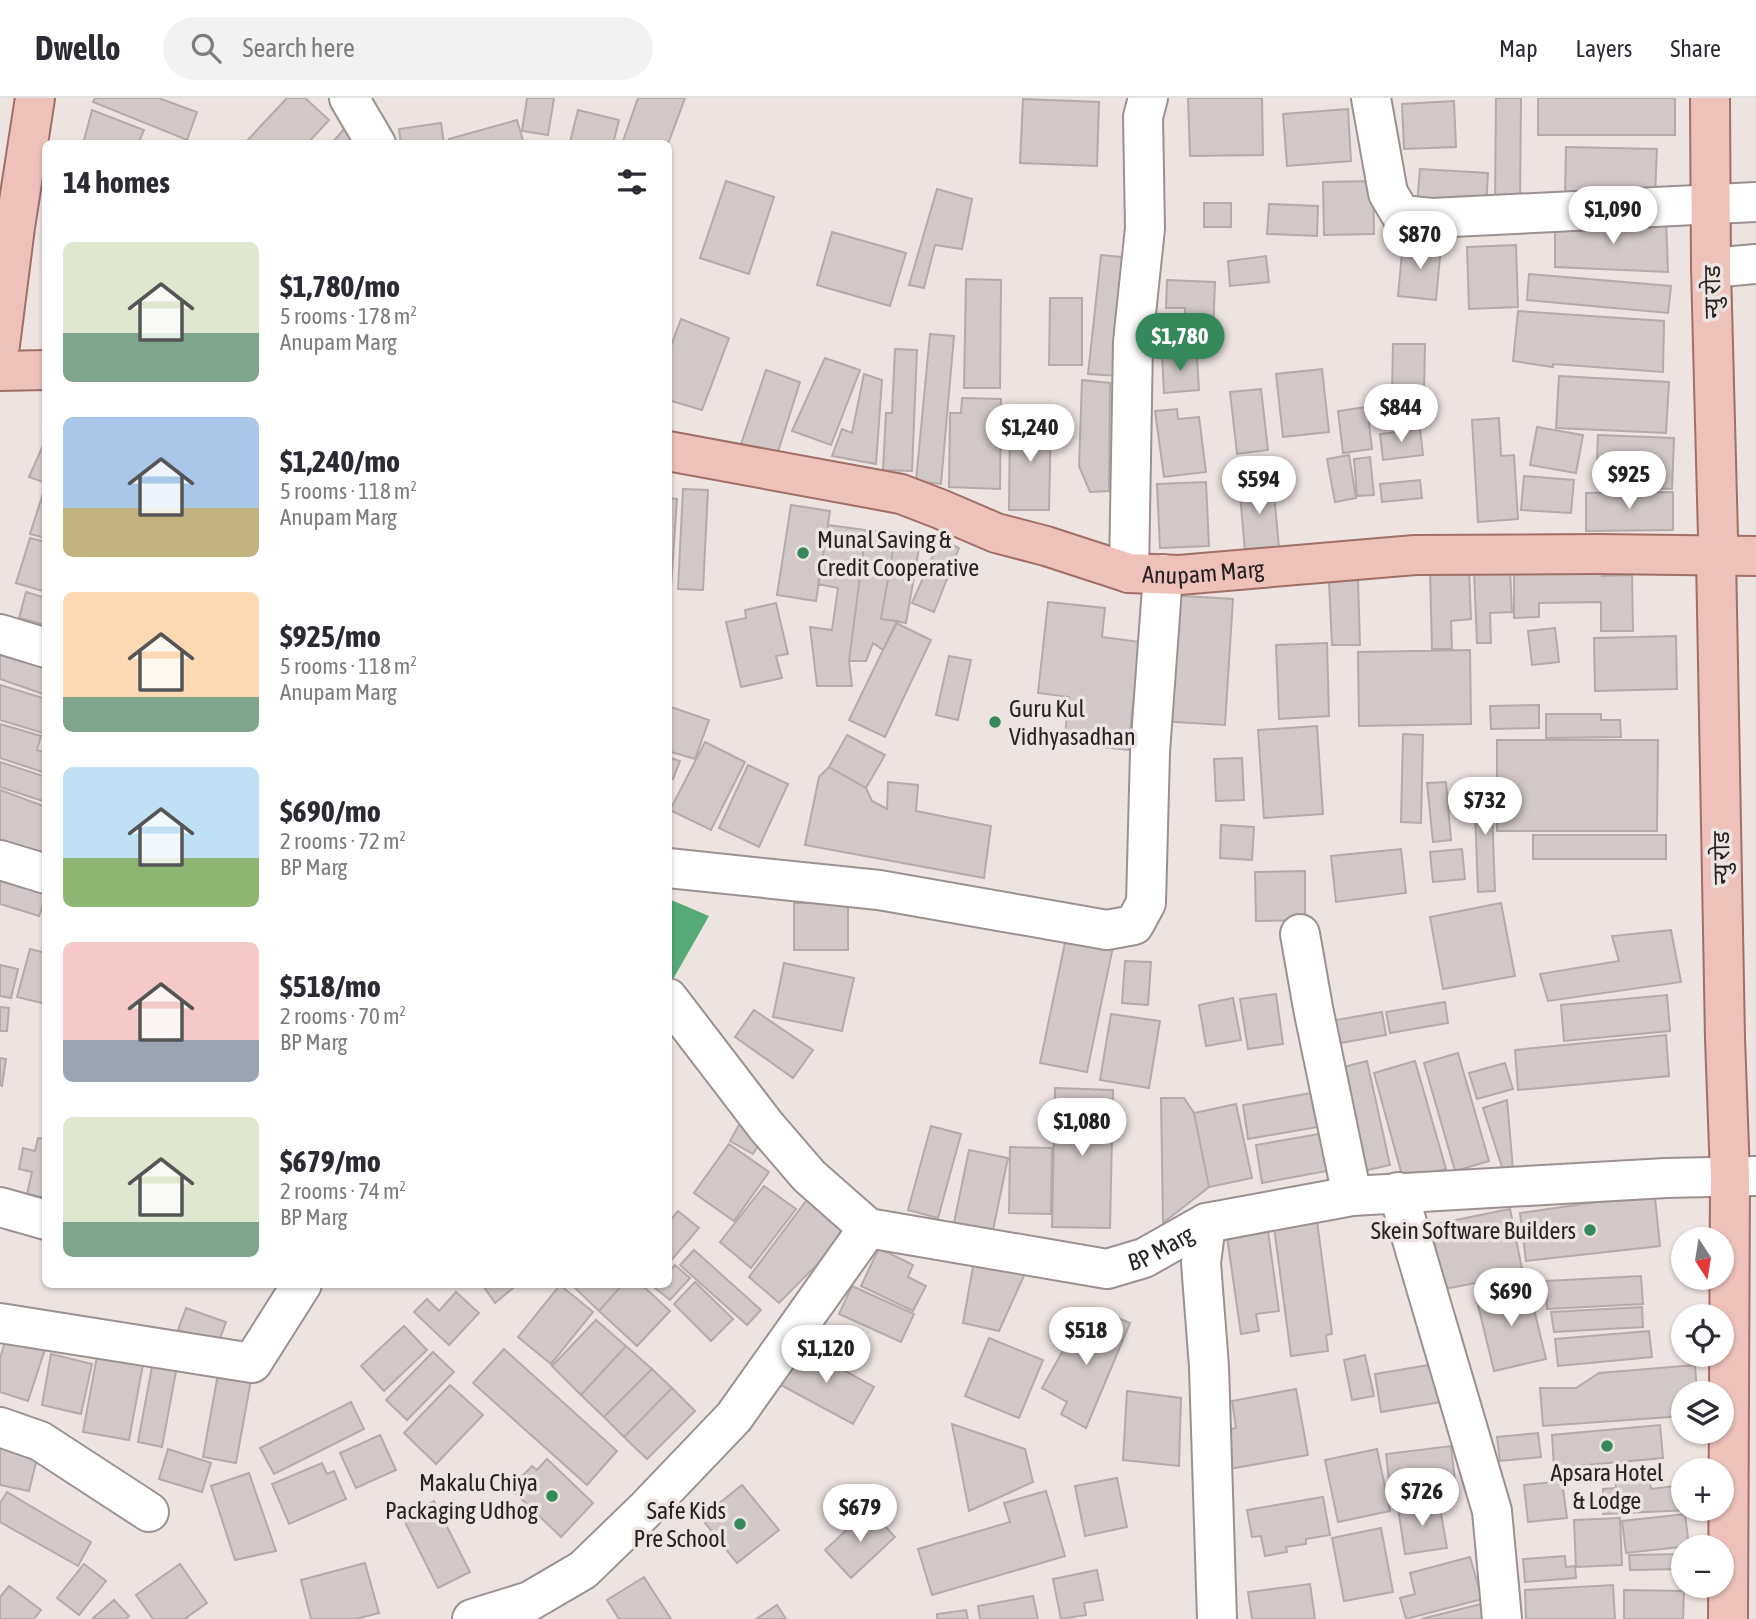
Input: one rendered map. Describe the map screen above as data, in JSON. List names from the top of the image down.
{
  "streets": {
    "main road": ["न्यु रोड", "Anupam Marg"],
    "street": ["BP Marg"]
  },
  "crossings": [
    ["न्यु रोड", "Anupam Marg"],
    ["न्यु रोड", "BP Marg"]
  ],
  "places": [
    "Munal Saving & Credit Cooperative",
    "Guru Kul Vidhyasadhan",
    "Skein Software Builders",
    "Apsara Hotel & Lodge",
    "Makalu Chiya Packaging Udhog",
    "Safe Kids Pre School"
  ],
  "north": "bottom",
  "page": {
    "header": "Dwello",
    "search": "Search here",
    "nav": ["Map", "Layers", "Share"],
    "heading": "14 homes",
    "price": [
      "$1,090",
      "$870",
      "$1,780",
      "$844",
      "$1,240",
      "$925",
      "$594",
      "$732",
      "$1,080",
      "$690",
      "$518",
      "$1,120",
      "$726",
      "$679"
    ],
    "list": [
      {
        "name": "$1,780/mo",
        "note": "5 rooms · 178 m² · Anupam Marg"
      },
      {
        "name": "$1,240/mo",
        "note": "5 rooms · 118 m² · Anupam Marg"
      },
      {
        "name": "$925/mo",
        "note": "5 rooms · 118 m² · Anupam Marg"
      },
      {
        "name": "$690/mo",
        "note": "2 rooms · 72 m² · BP Marg"
      },
      {
        "name": "$518/mo",
        "note": "2 rooms · 70 m² · BP Marg"
      },
      {
        "name": "$679/mo",
        "note": "2 rooms · 74 m² · BP Marg"
      }
    ],
    "map_buttons": ["+", "−"]
  }
}
